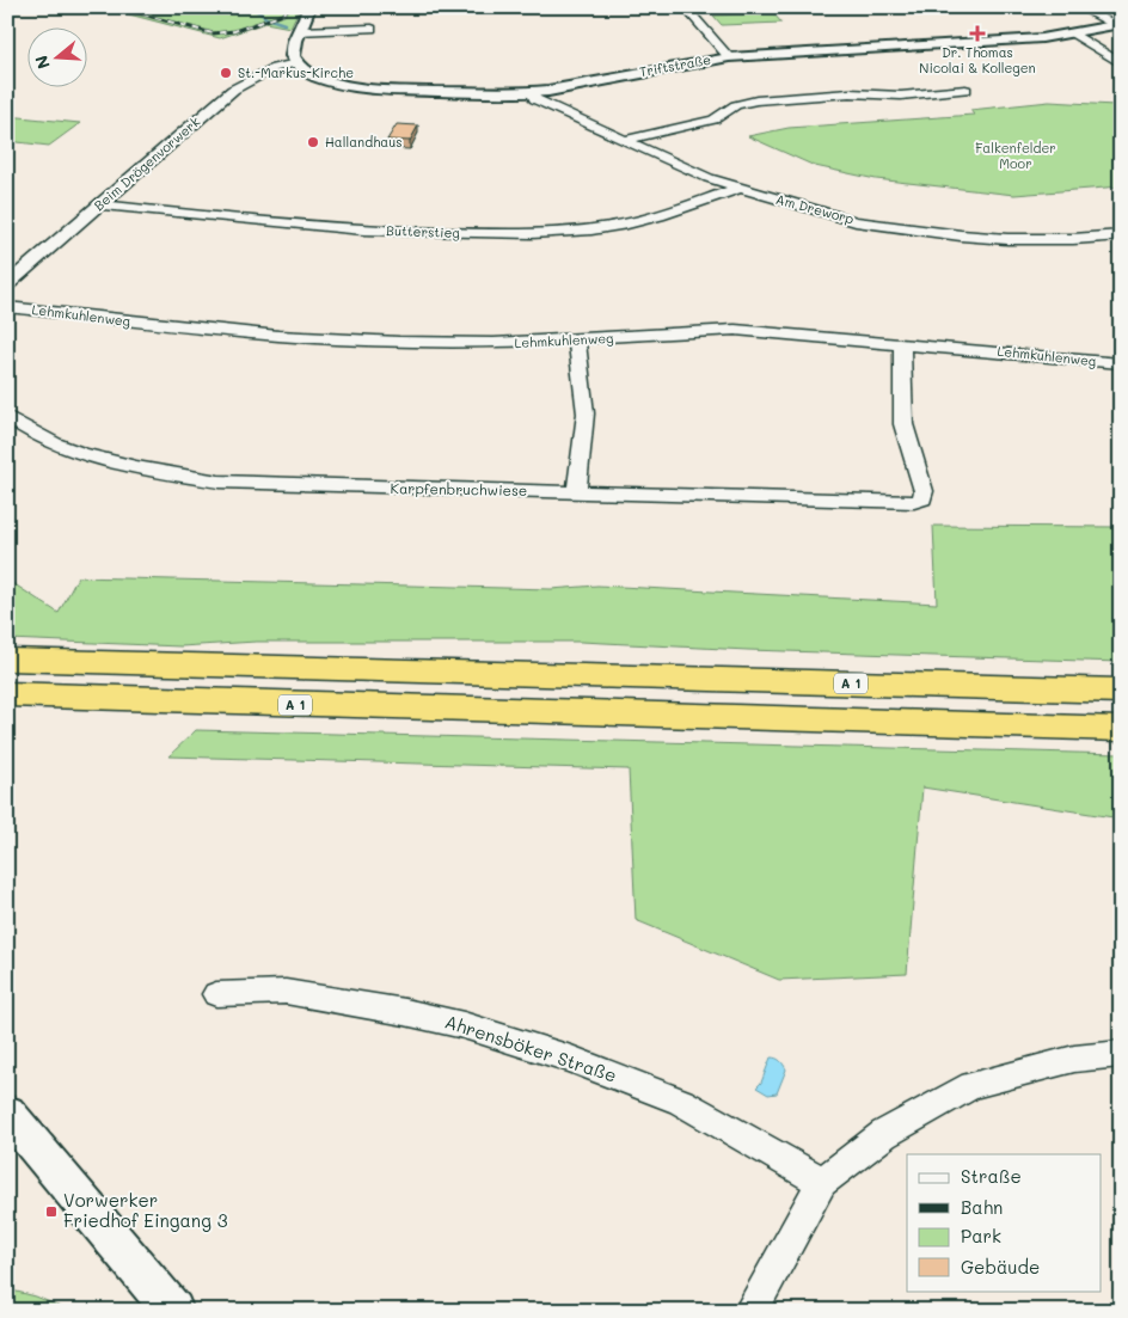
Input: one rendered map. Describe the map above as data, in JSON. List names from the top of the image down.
{
  "streets": {
    "highway": ["A 1"],
    "street": [
      "Triftstraße",
      "Beim Drögenvorwerk",
      "Am Dreworp",
      "Butterstieg",
      "Lehmkuhlenweg",
      "Karpfenbruchwiese",
      "Ahrensböker Straße"
    ]
  },
  "crossings": [
    ["Triftstraße", "Beim Drögenvorwerk"],
    ["Triftstraße", "Am Dreworp"],
    ["Beim Drögenvorwerk", "Butterstieg"],
    ["Am Dreworp", "Butterstieg"]
  ],
  "parks": ["Falkenfelder Moor"],
  "places": {
    "health": ["Dr. Thomas Nicolai & Kollegen"],
    "other": ["St.-Markus-Kirche", "Hallandhaus"],
    "transit": ["Vorwerker Friedhof Eingang 3"]
  },
  "legend": [
    "Straße",
    "Bahn",
    "Park",
    "Gebäude"
  ],
  "north": "left"
}
